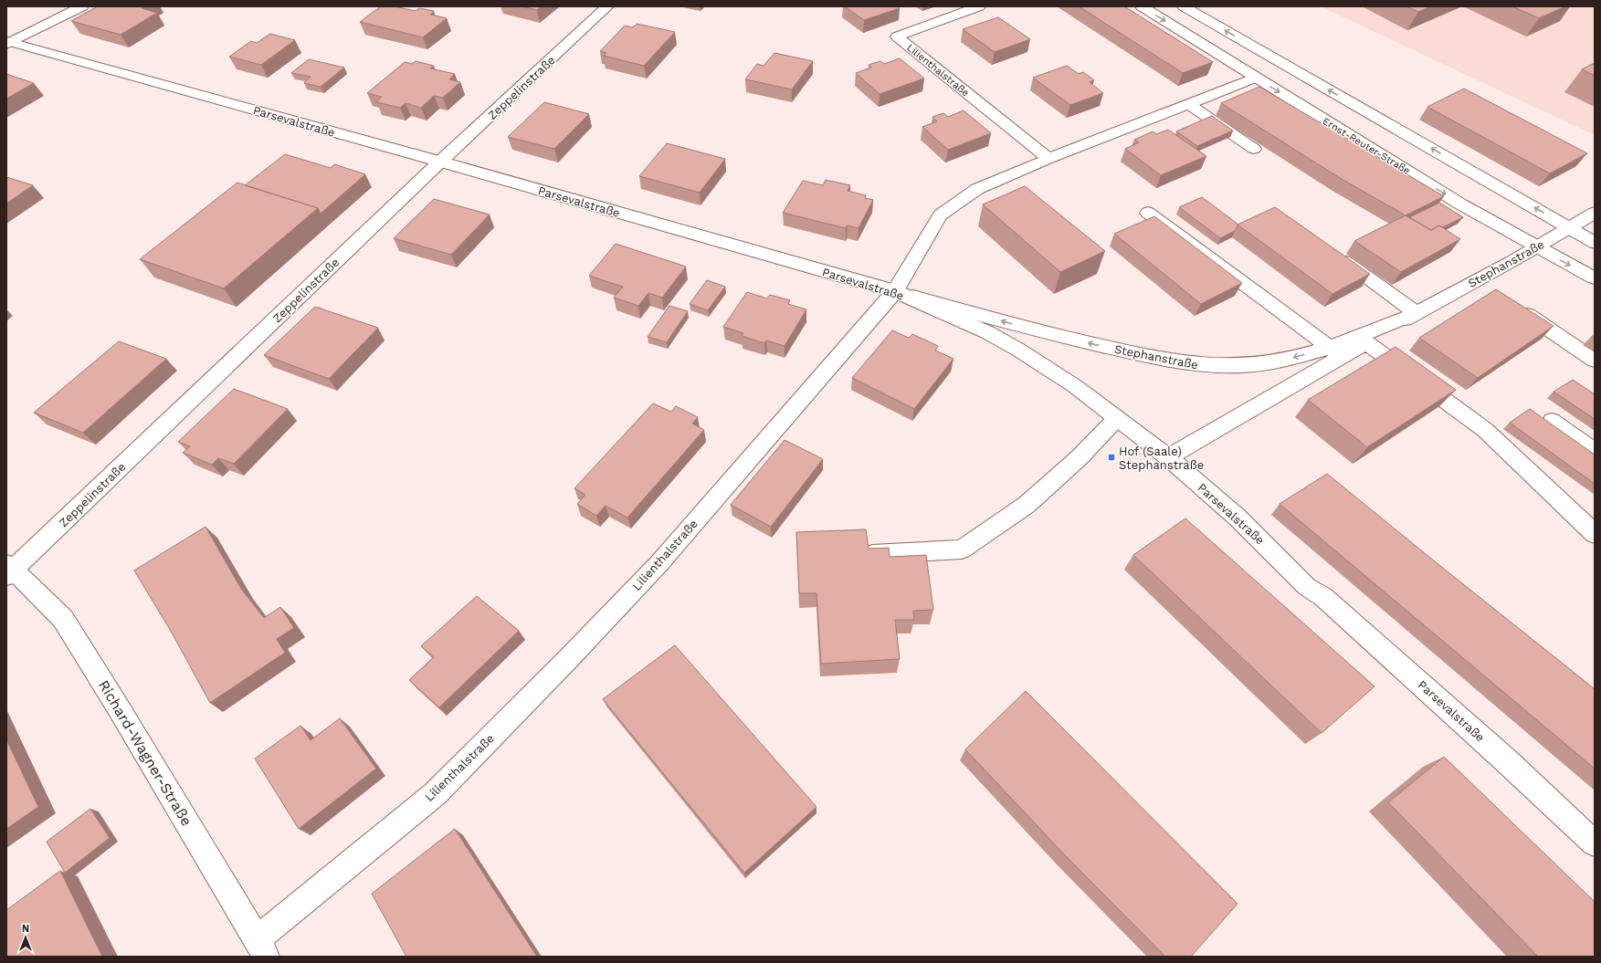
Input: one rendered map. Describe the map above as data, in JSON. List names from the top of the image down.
{
  "streets": {
    "street": [
      "Lilienthalstraße",
      "Zeppelinstraße",
      "Parsevalstraße",
      "Ernst-Reuter-Straße",
      "Stephanstraße",
      "Richard-Wagner-Straße"
    ]
  },
  "crossings": [
    ["Lilienthalstraße", "Parsevalstraße"],
    ["Lilienthalstraße", "Ernst-Reuter-Straße"],
    ["Lilienthalstraße", "Stephanstraße"],
    ["Lilienthalstraße", "Richard-Wagner-Straße"],
    ["Zeppelinstraße", "Parsevalstraße"],
    ["Zeppelinstraße", "Richard-Wagner-Straße"],
    ["Parsevalstraße", "Stephanstraße"],
    ["Ernst-Reuter-Straße", "Stephanstraße"]
  ],
  "one_way": ["Stephanstraße"],
  "places": {
    "transit": ["Hof (Saale) Stephanstraße"]
  },
  "north": "top"
}
